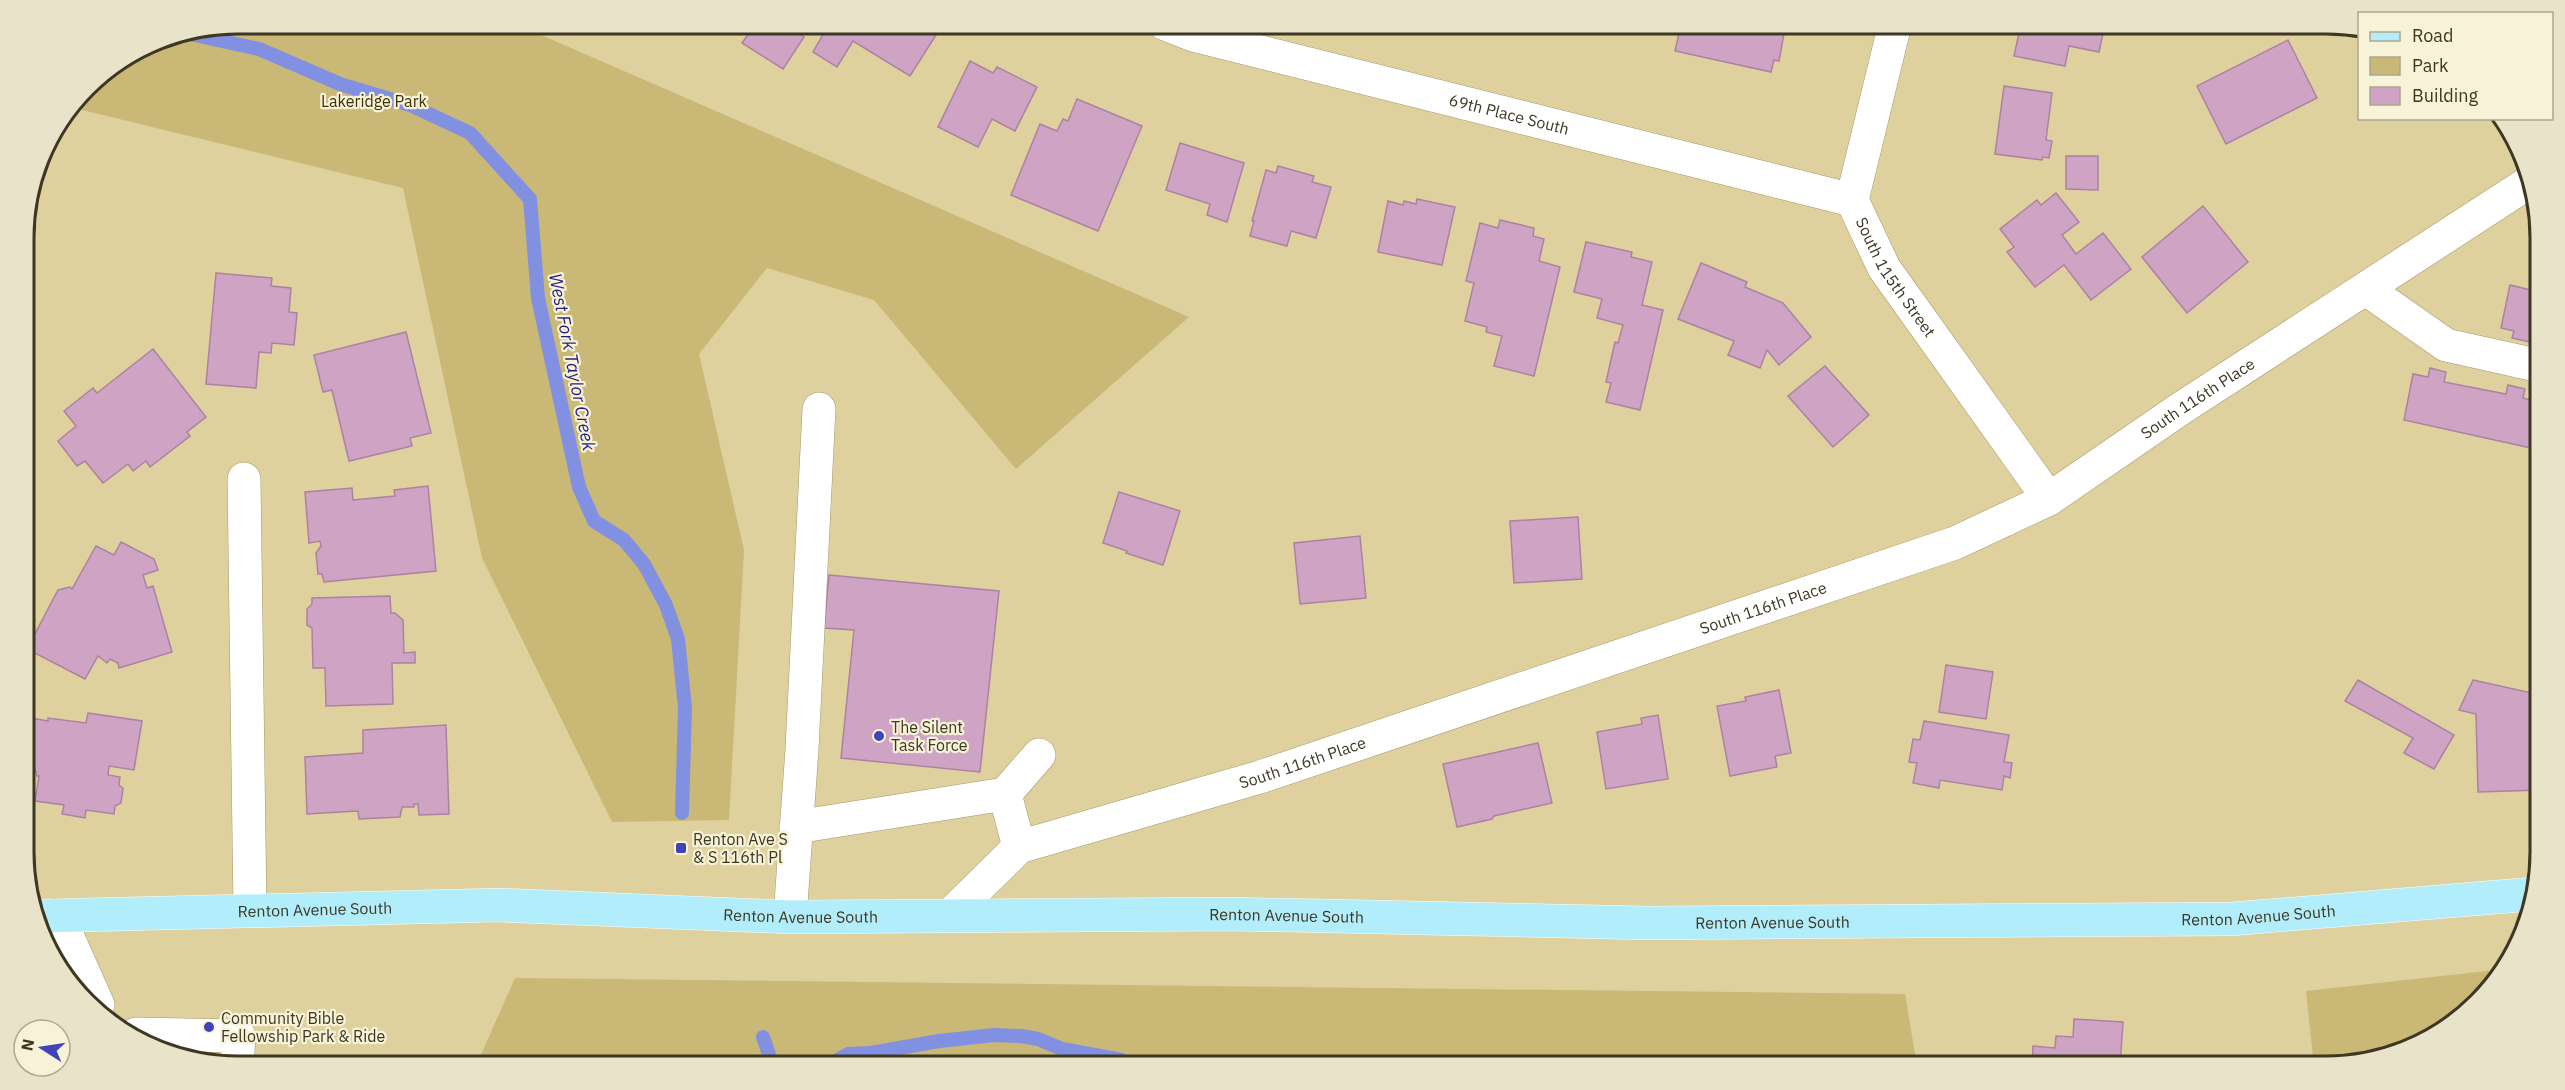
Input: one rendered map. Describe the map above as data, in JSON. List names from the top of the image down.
{
  "streets": {
    "main road": ["Renton Avenue South"],
    "street": ["69th Place South", "South 115th Street", "South 116th Place"]
  },
  "crossings": [
    ["69th Place South", "South 115th Street"],
    ["South 115th Street", "South 116th Place"],
    ["South 116th Place", "Renton Avenue South"]
  ],
  "water": ["West Fork Taylor Creek"],
  "parks": ["Lakeridge Park"],
  "places": {
    "other": ["The Silent Task Force", "Community Bible Fellowship Park & Ride"],
    "transit": ["Renton Ave S & S 116th Pl"]
  },
  "legend": ["Road", "Park", "Building"],
  "north": "left"
}
